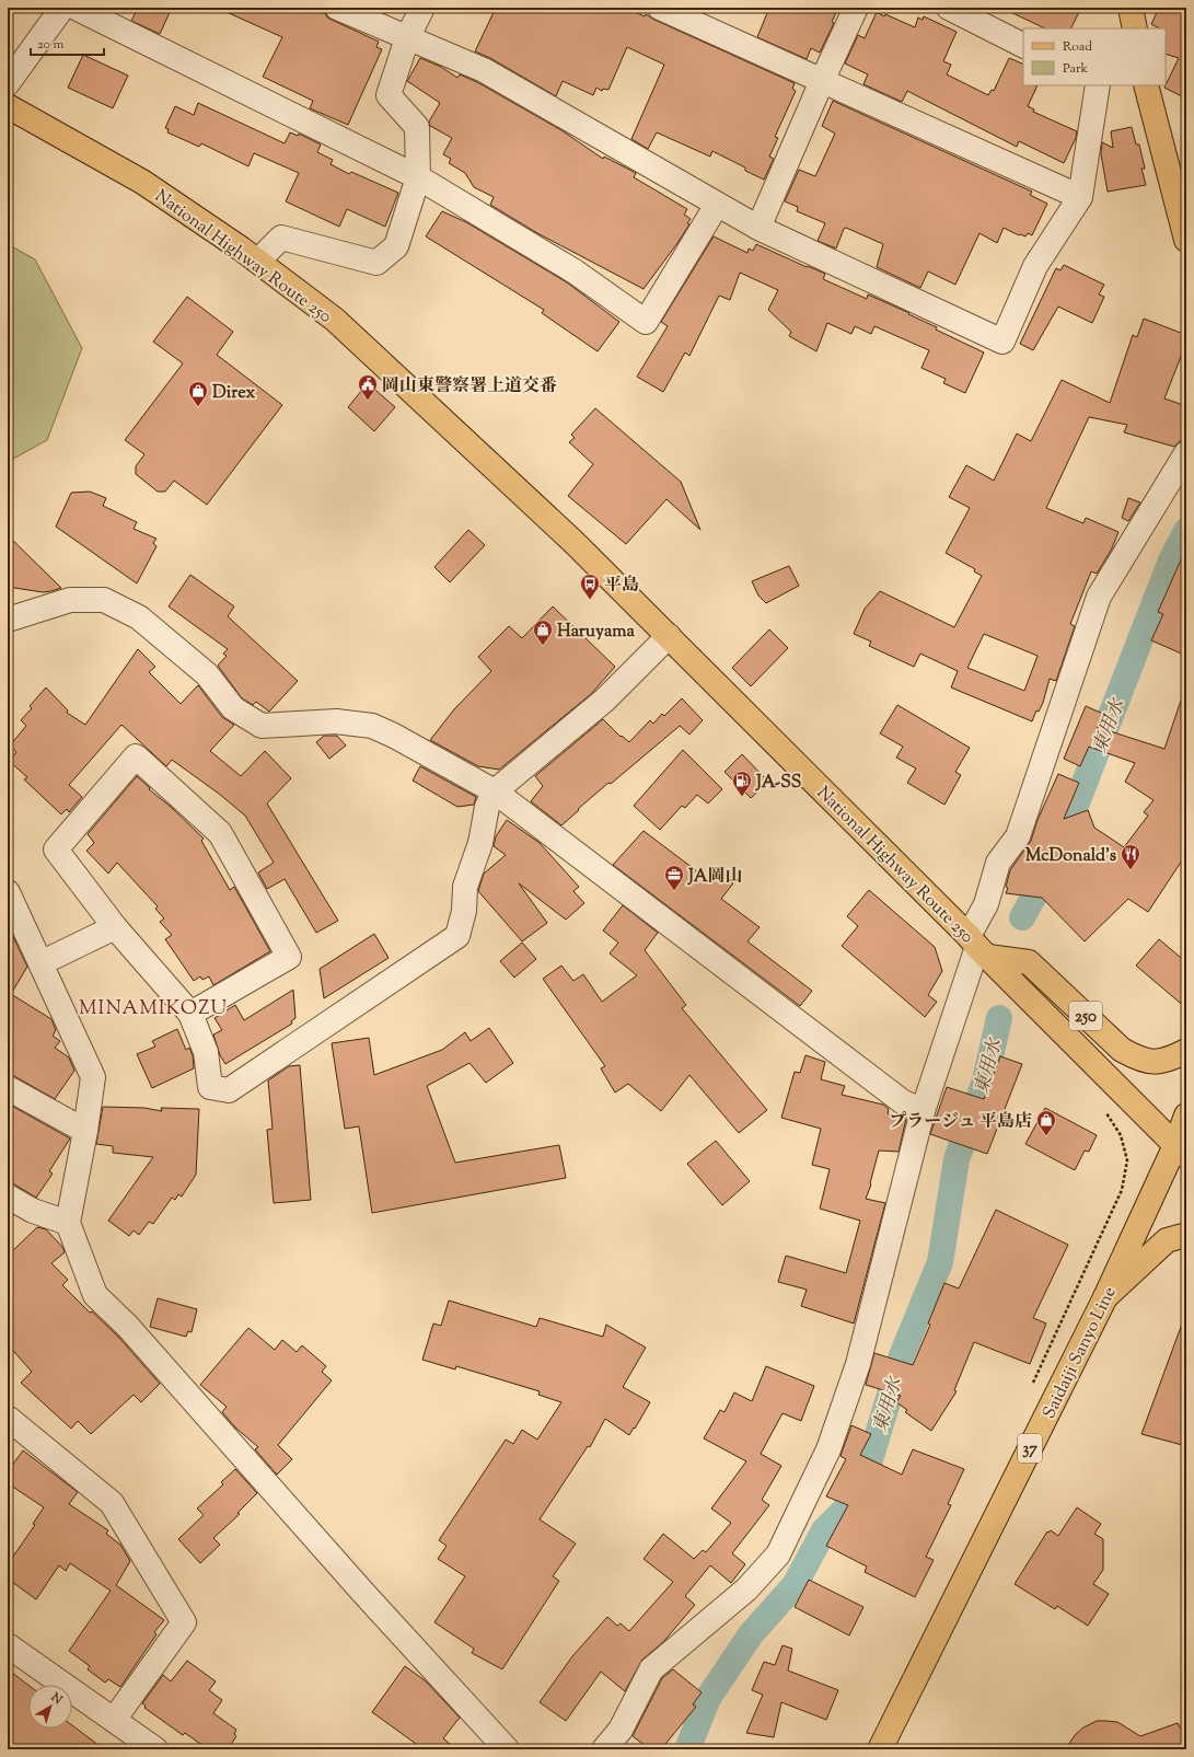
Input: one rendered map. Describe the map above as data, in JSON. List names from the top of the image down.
{
  "streets": {
    "main road": [
      "National Highway Route 250",
      "250",
      "Saidaiji Sanyo Line",
      "37"
    ]
  },
  "crossings": [
    ["National Highway Route 250", "250"],
    ["National Highway Route 250", "Saidaiji Sanyo Line"]
  ],
  "districts": ["MINAMIKOZU"],
  "water": ["東用水"],
  "places": {
    "public building": ["岡山東警察署上道交番"],
    "shop": ["Direx", "Haruyama", "プラージュ 平島店"],
    "bus stop": ["平島"],
    "fuel station": ["JA-SS"],
    "restaurant": ["McDonald's"],
    "office": ["JA岡山"]
  },
  "legend": ["Road", "Park"],
  "scale_bar": "20 m",
  "north": "top right"
}
